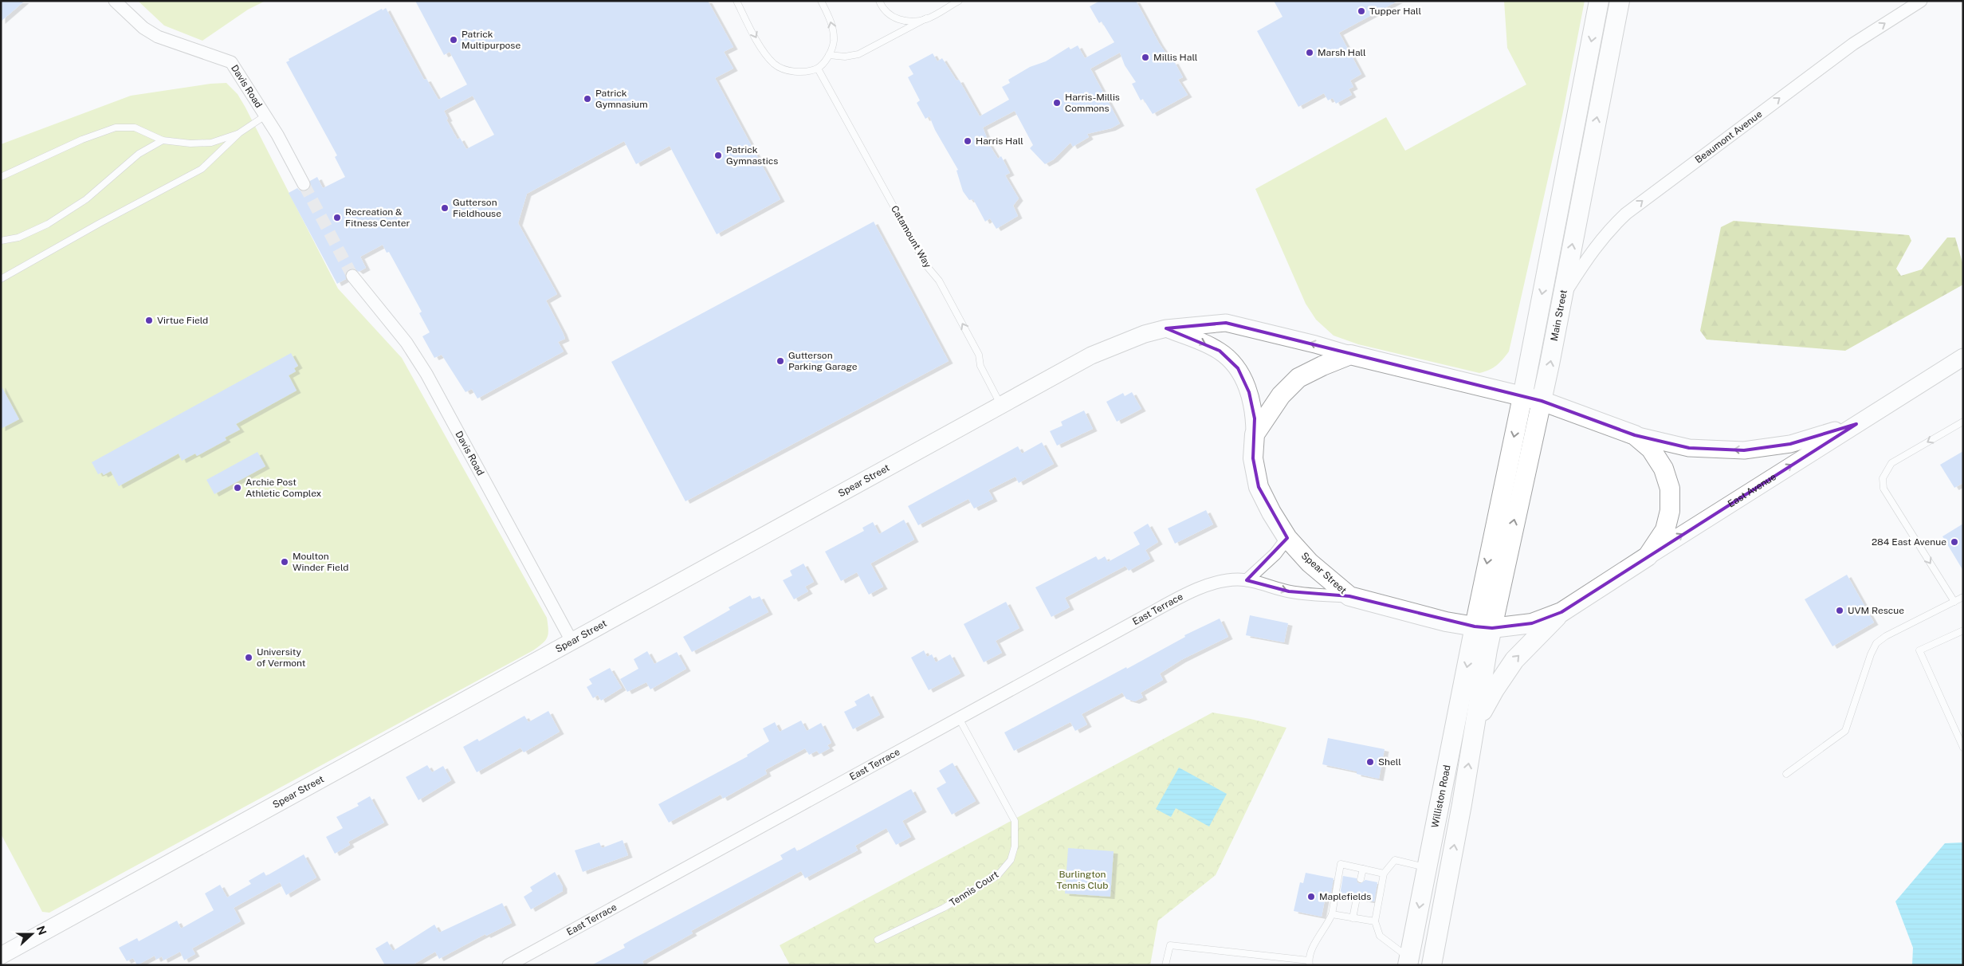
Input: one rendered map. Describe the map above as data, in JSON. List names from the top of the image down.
{
  "streets": {
    "main road": [
      "Main Street",
      "Spear Street",
      "East Avenue",
      "Williston Road"
    ],
    "street": ["Davis Road", "Beaumont Avenue", "East Terrace"],
    "lane": ["Catamount Way", "Tennis Court"]
  },
  "crossings": [
    ["Davis Road", "Spear Street"],
    ["Beaumont Avenue", "Main Street"],
    ["Catamount Way", "Spear Street"],
    ["Main Street", "Spear Street"],
    ["Main Street", "East Avenue"],
    ["Main Street", "Williston Road"],
    ["Spear Street", "East Avenue"],
    ["Spear Street", "East Terrace"],
    ["Spear Street", "Williston Road"],
    ["East Avenue", "Williston Road"],
    ["East Terrace", "Tennis Court"]
  ],
  "one_way": ["Beaumont Avenue", "Catamount Way"],
  "parks": ["Burlington Tennis Club"],
  "places": [
    "Tupper Hall",
    "Patrick Multipurpose",
    "Marsh Hall",
    "Millis Hall",
    "Patrick Gymnasium",
    "Harris-Millis Commons",
    "Harris Hall",
    "Patrick Gymnastics",
    "Gutterson Fieldhouse",
    "Recreation & Fitness Center",
    "Virtue Field",
    "Gutterson Parking Garage",
    "Archie Post Athletic Complex",
    "284 East Avenue",
    "Moulton Winder Field",
    "UVM Rescue",
    "University of Vermont",
    "Shell",
    "Maplefields"
  ],
  "north": "right"
}
